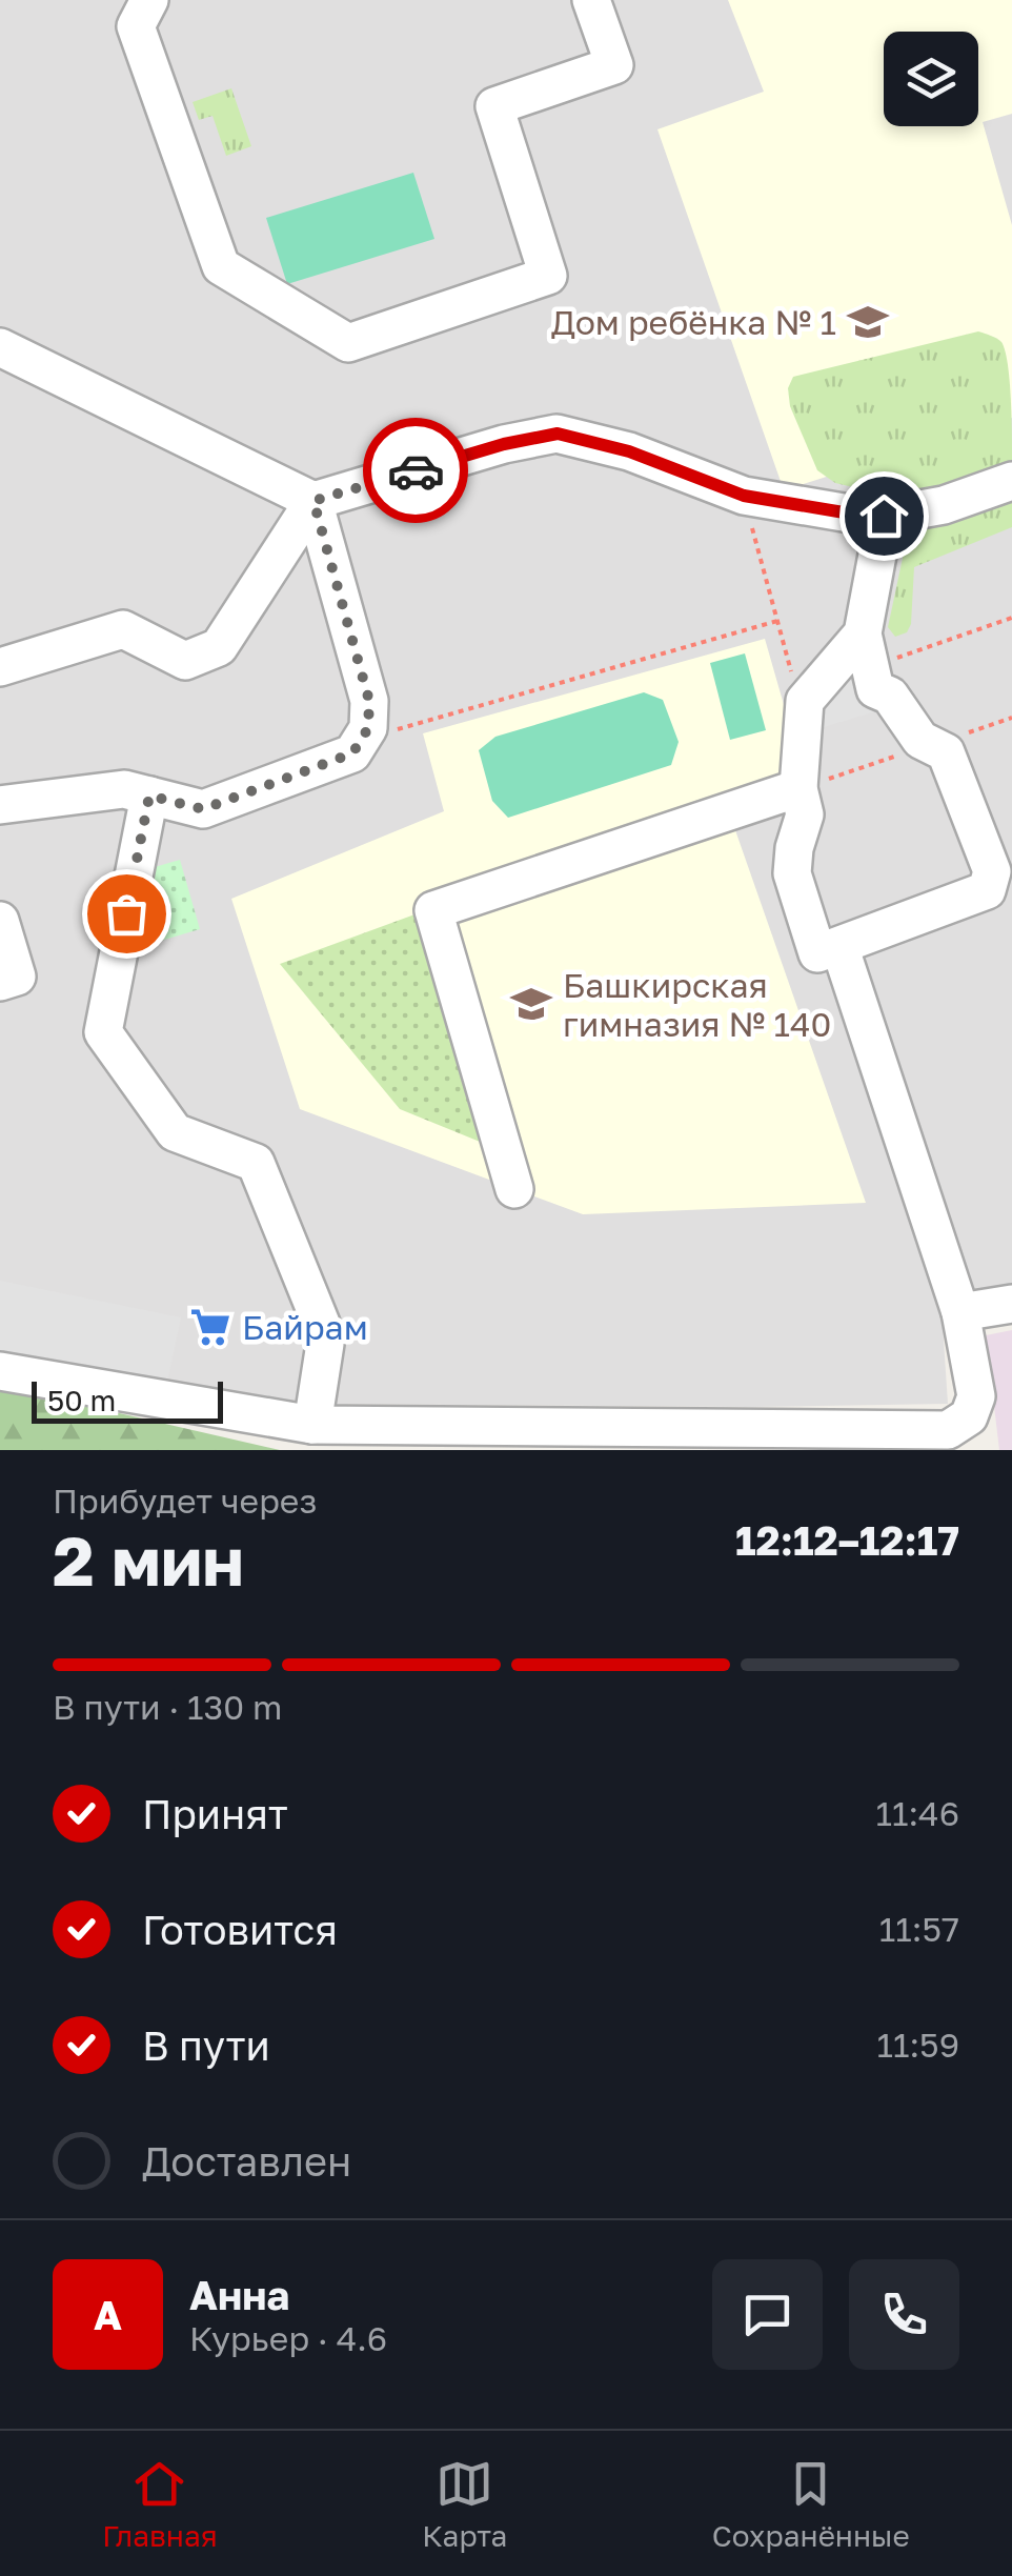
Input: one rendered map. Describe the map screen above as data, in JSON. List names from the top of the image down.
{
  "places": {
    "school or university": ["Дом ребёнка № 1", "Башкирская гимназия № 140"],
    "supermarket": ["Байрам"]
  },
  "scale_bar": "50 m",
  "page": {
    "scale": "50 m",
    "heading": ["2 мин", "Прибудет через", "12:12–12:17"],
    "panel": ["Анна", "Курьер · 4.6"],
    "bar": "В пути · 130 m",
    "list": [
      ["Принят", "11:46"],
      ["Готовится", "11:57"],
      ["В пути", "11:59"],
      "Доставлен"
    ],
    "round": "А",
    "tabs": ["Главная", "Карта", "Сохранённые"]
  }
}
